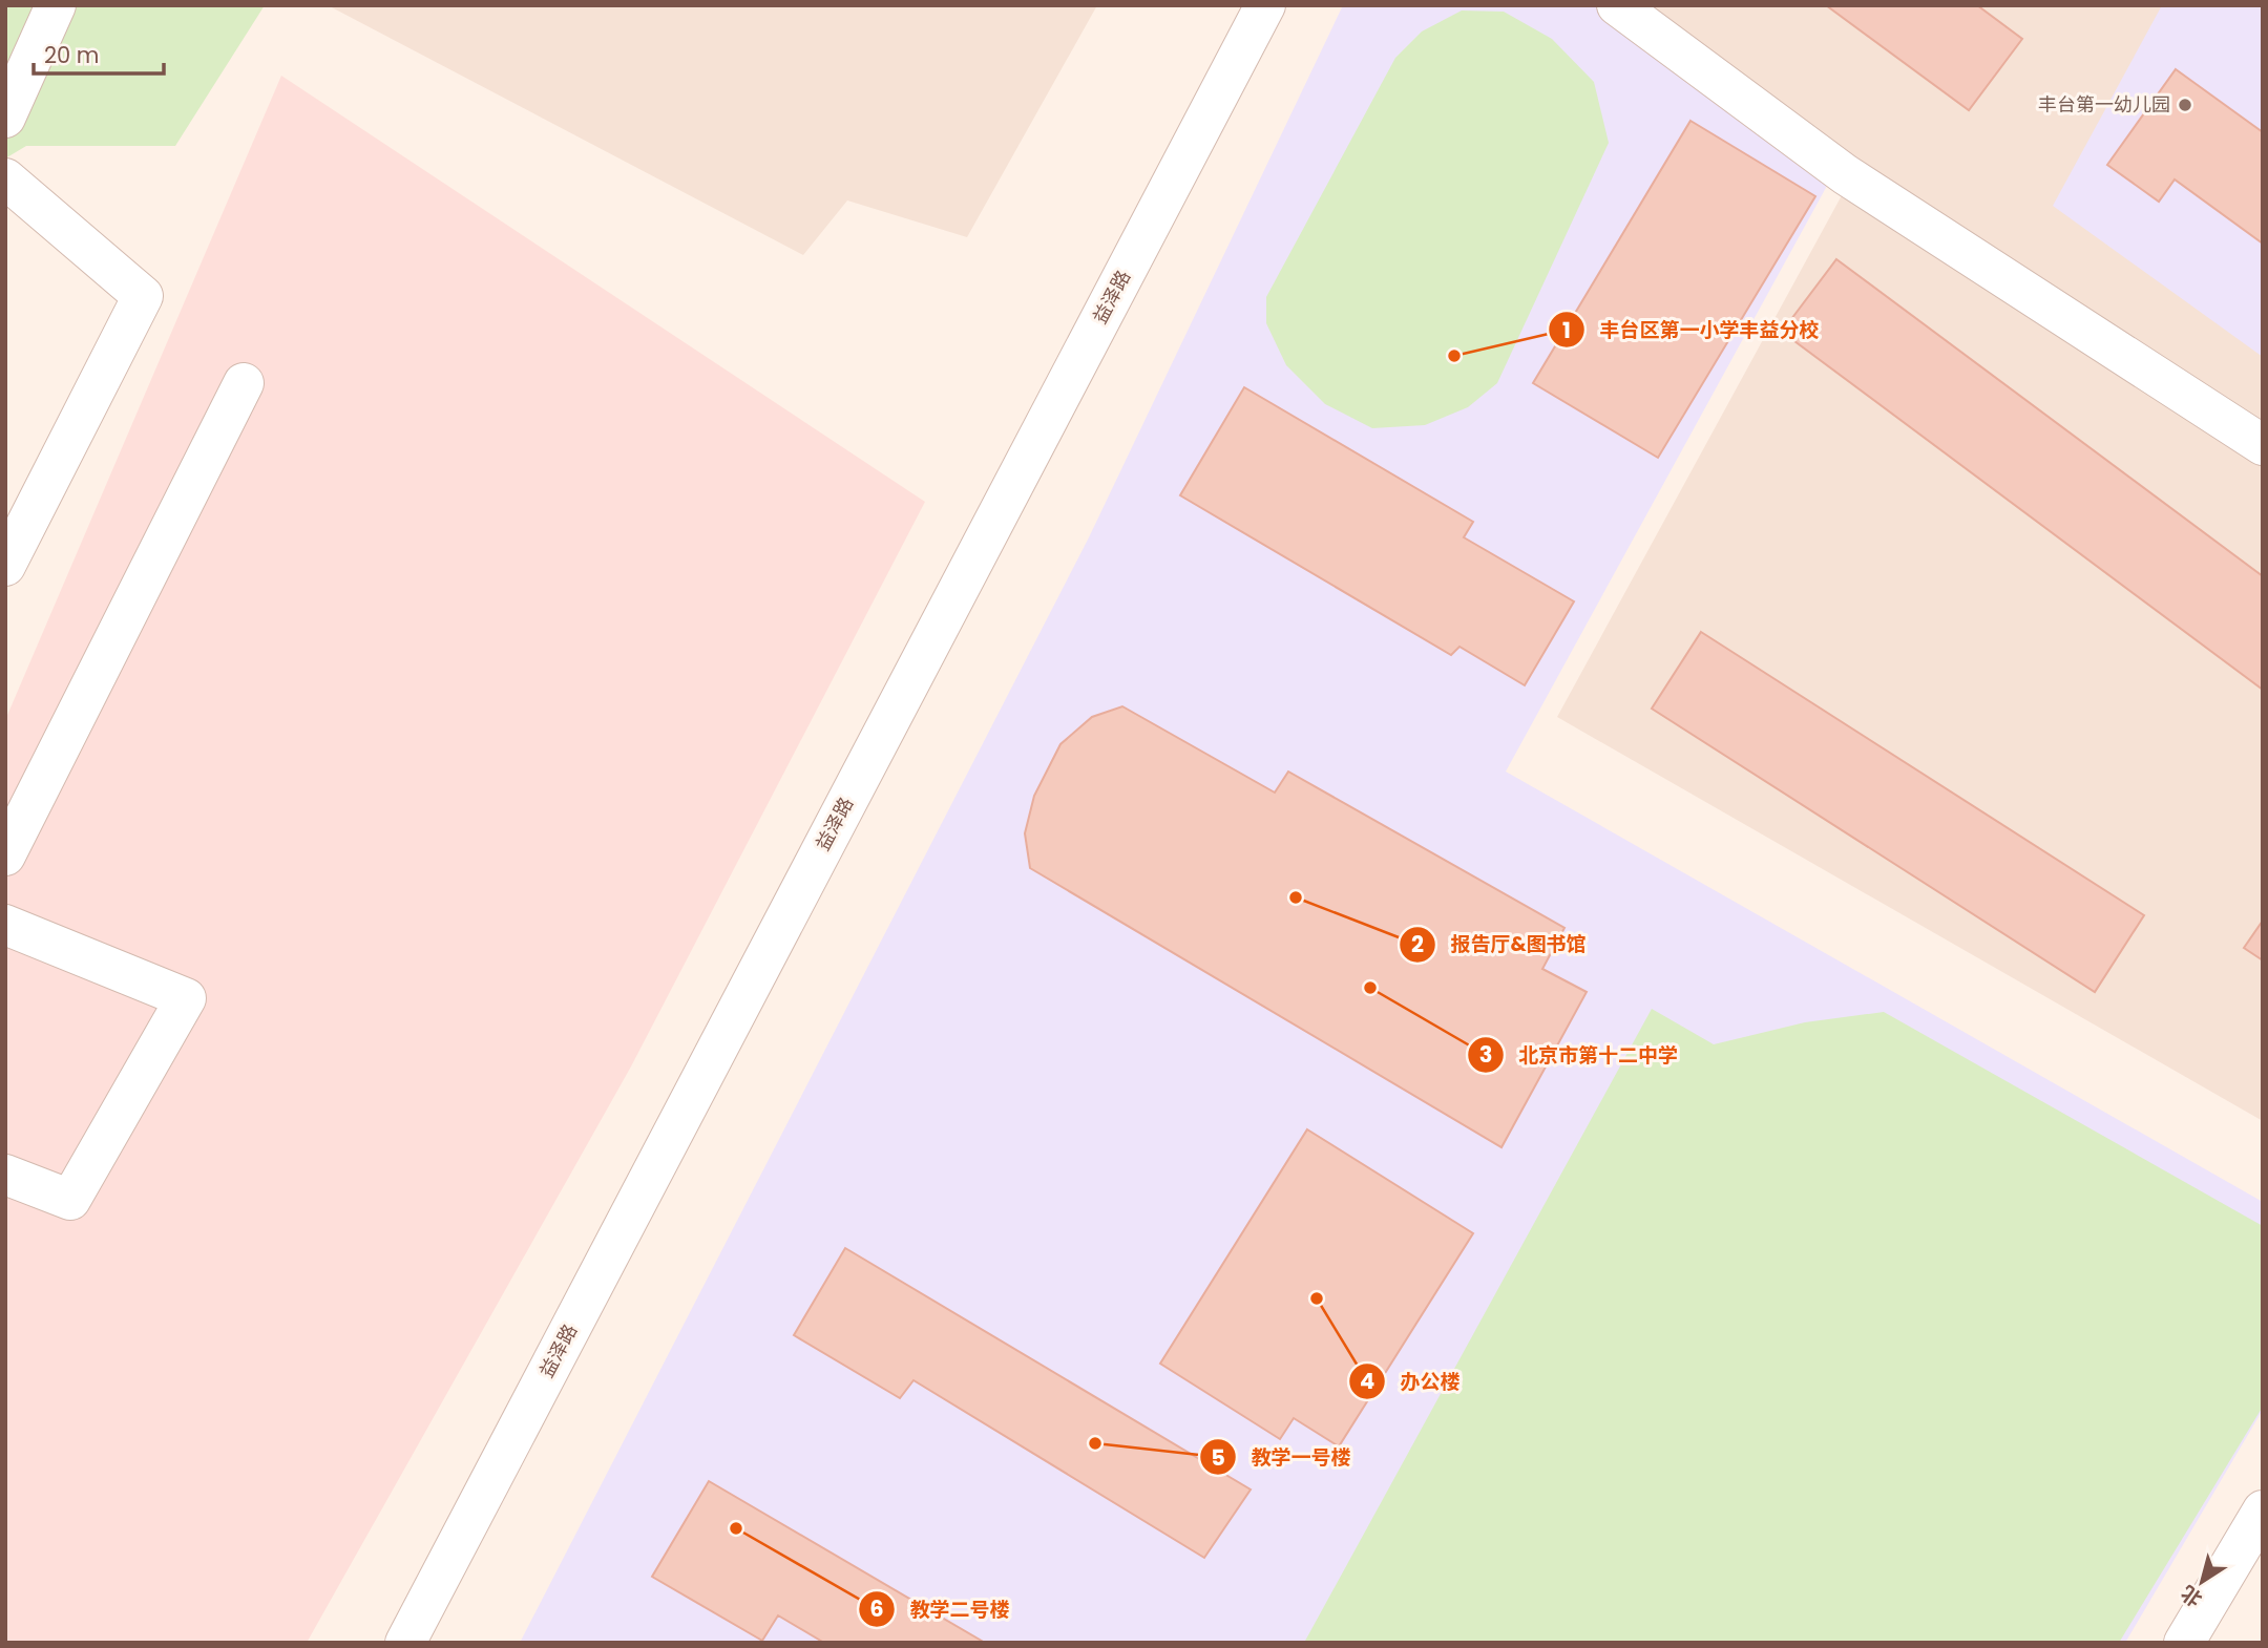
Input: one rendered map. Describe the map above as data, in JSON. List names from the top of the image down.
{
  "streets": {
    "street": ["益泽路"]
  },
  "places": [
    "丰台第一幼儿园",
    "丰台区第一小学丰益分校",
    "报告厅&图书馆",
    "北京市第十二中学",
    "办公楼",
    "教学一号楼",
    "教学二号楼"
  ],
  "scale_bar": "20 m",
  "north": "bottom left"
}
